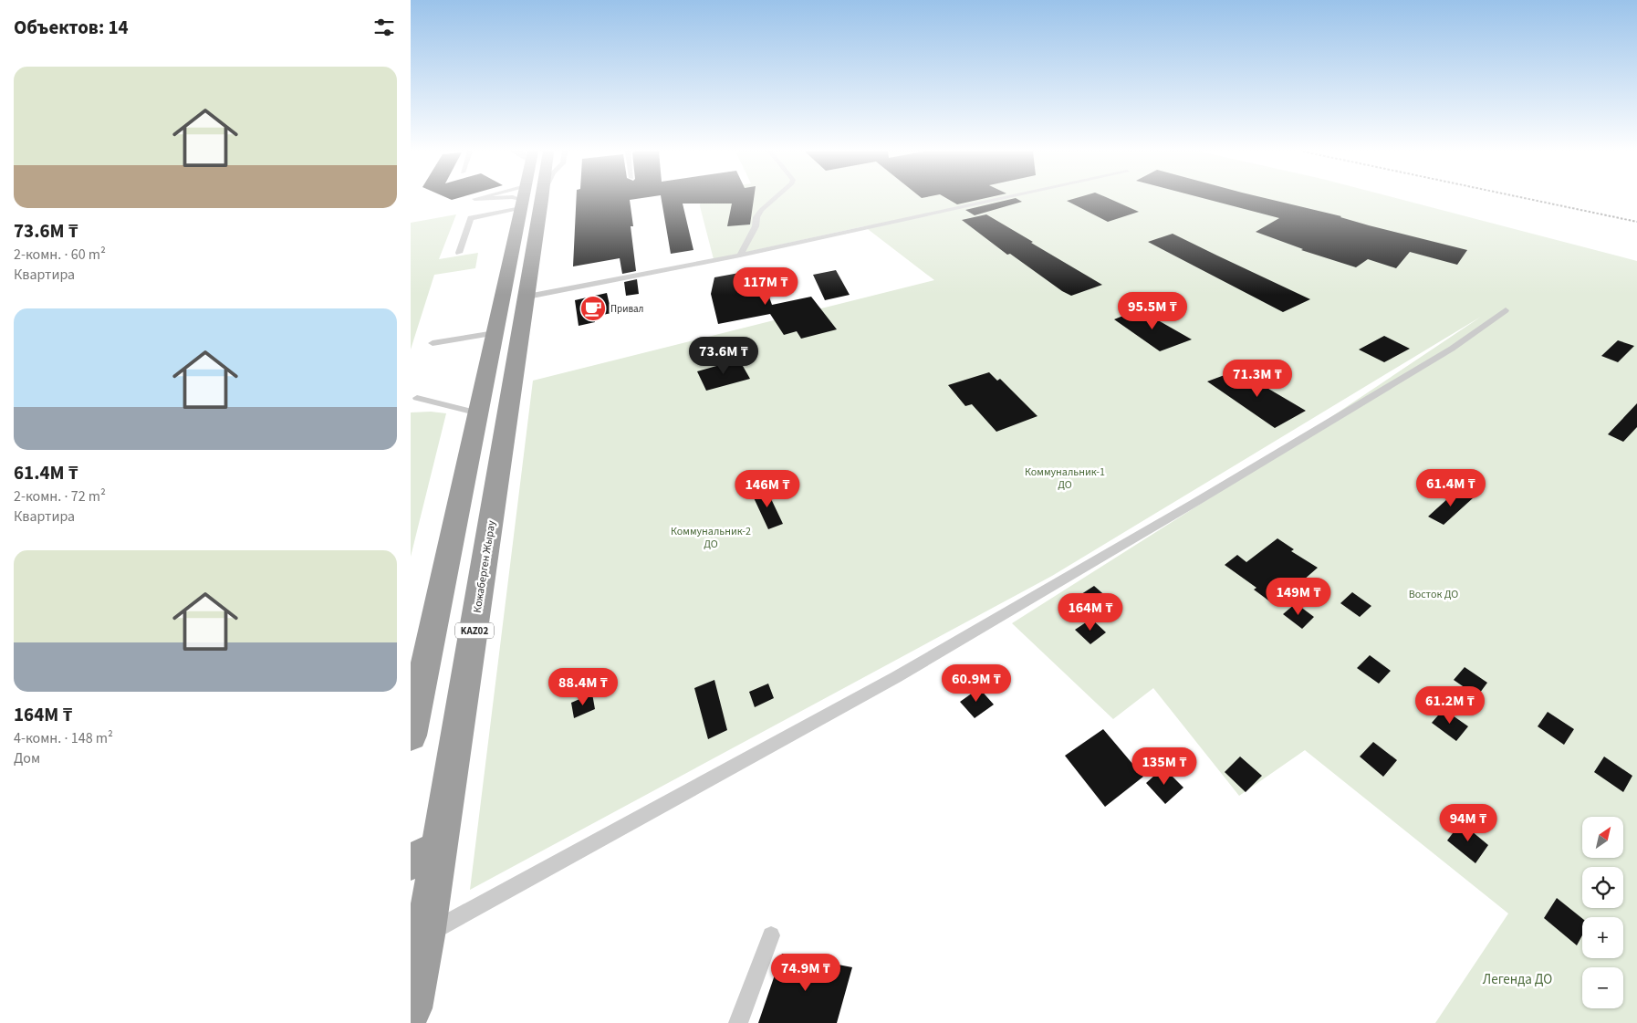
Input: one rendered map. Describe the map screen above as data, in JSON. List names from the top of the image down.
{
  "streets": {
    "highway": ["Кожаберген Жырау", "KAZ02"]
  },
  "parks": [
    "Коммунальник-1 ДО",
    "Коммунальник-2 ДО",
    "Восток ДО",
    "Легенда ДО"
  ],
  "places": {
    "cafe": ["Привал"]
  },
  "north": "top right",
  "page": {
    "heading": "Объектов: 14",
    "list": [
      {
        "name": "73.6M ₸",
        "note": "2-комн. · 60 m² · Квартира"
      },
      {
        "name": "61.4M ₸",
        "note": "2-комн. · 72 m² · Квартира"
      },
      {
        "name": "164M ₸",
        "note": "4-комн. · 148 m² · Дом"
      }
    ],
    "price": [
      "117M ₸",
      "95.5M ₸",
      "73.6M ₸",
      "71.3M ₸",
      "61.4M ₸",
      "146M ₸",
      "149M ₸",
      "164M ₸",
      "60.9M ₸",
      "88.4M ₸",
      "61.2M ₸",
      "135M ₸",
      "94M ₸",
      "74.9M ₸"
    ],
    "map_buttons": ["+", "−"]
  }
}
